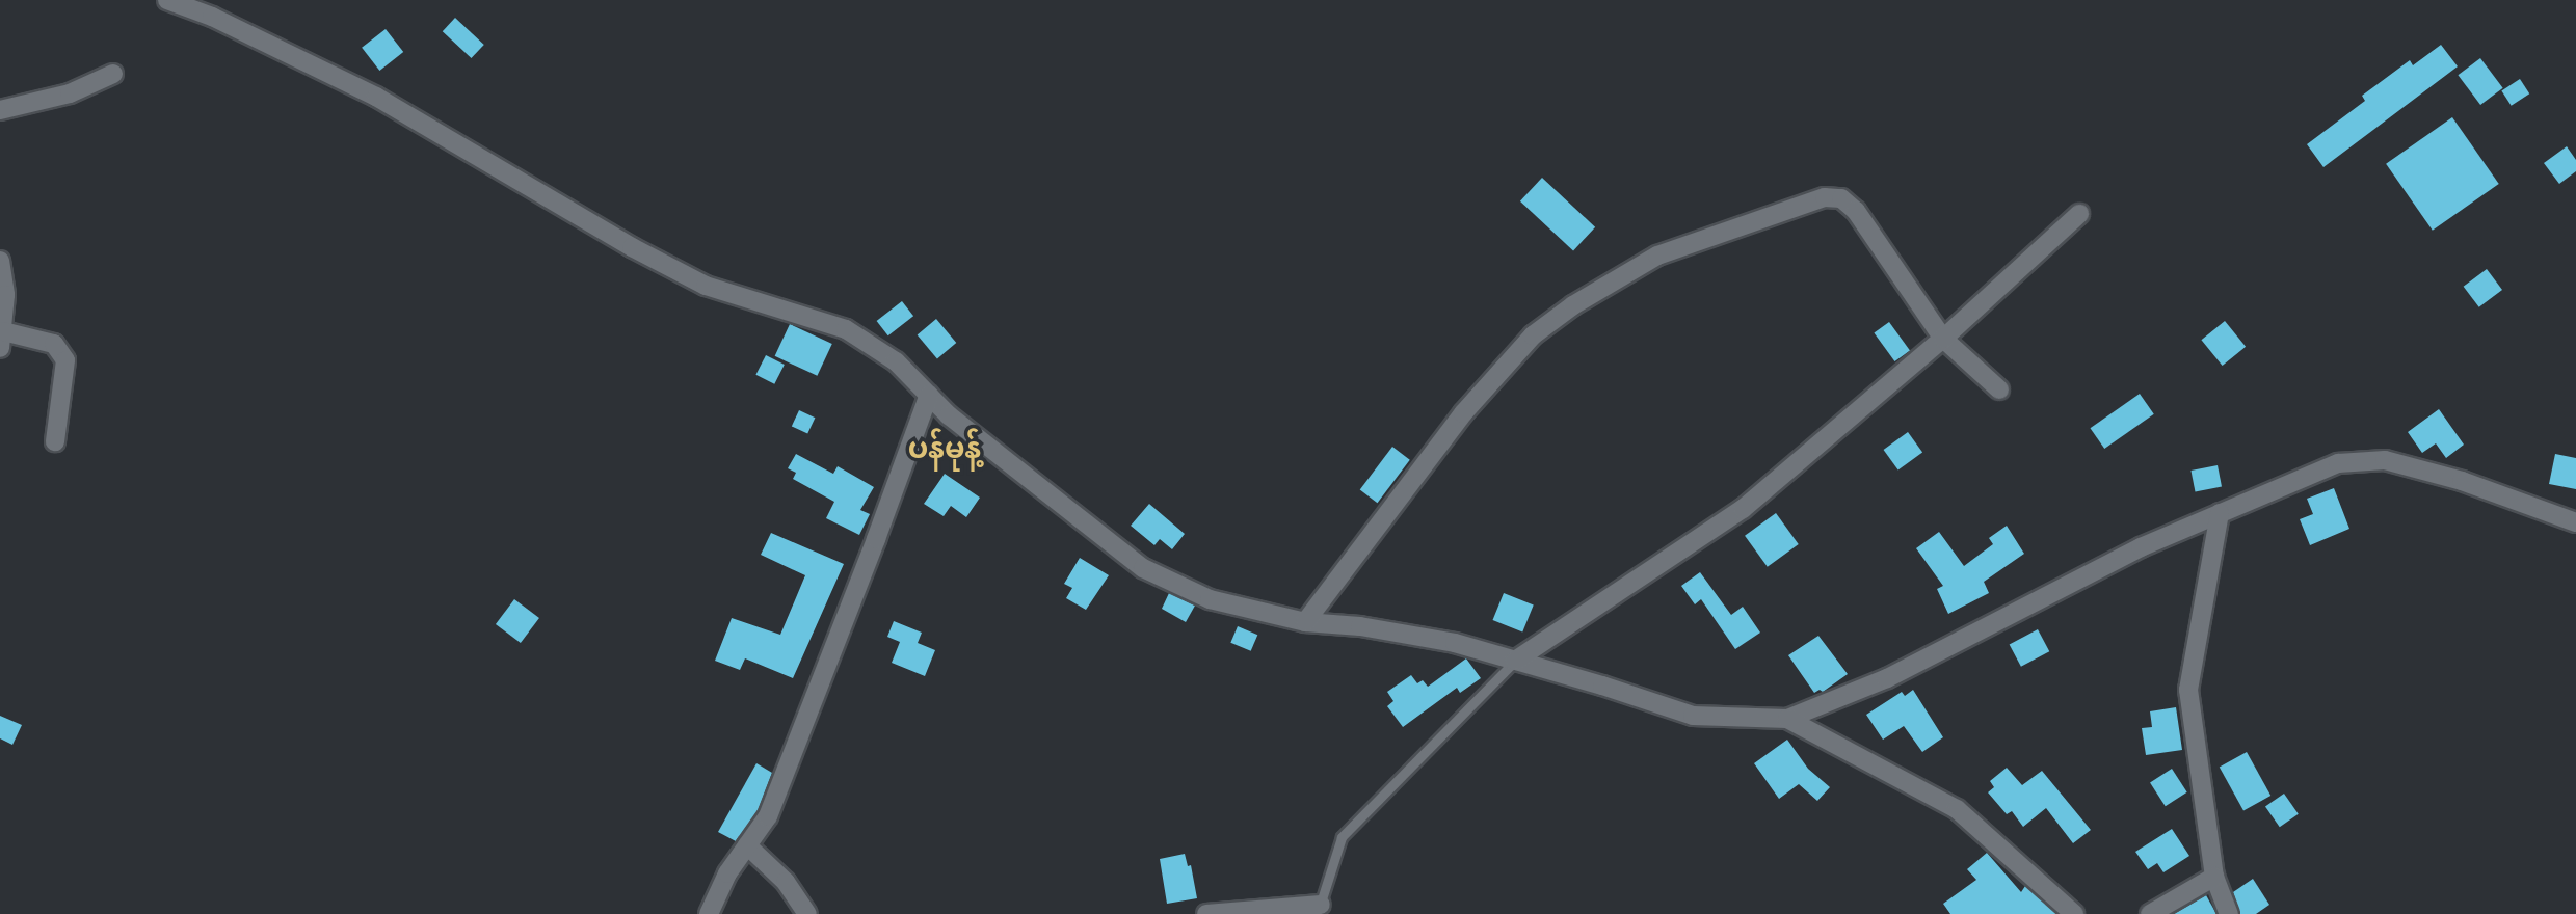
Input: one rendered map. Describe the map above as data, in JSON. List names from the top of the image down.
{
  "districts": ["ပန်မုန့်"]
}
